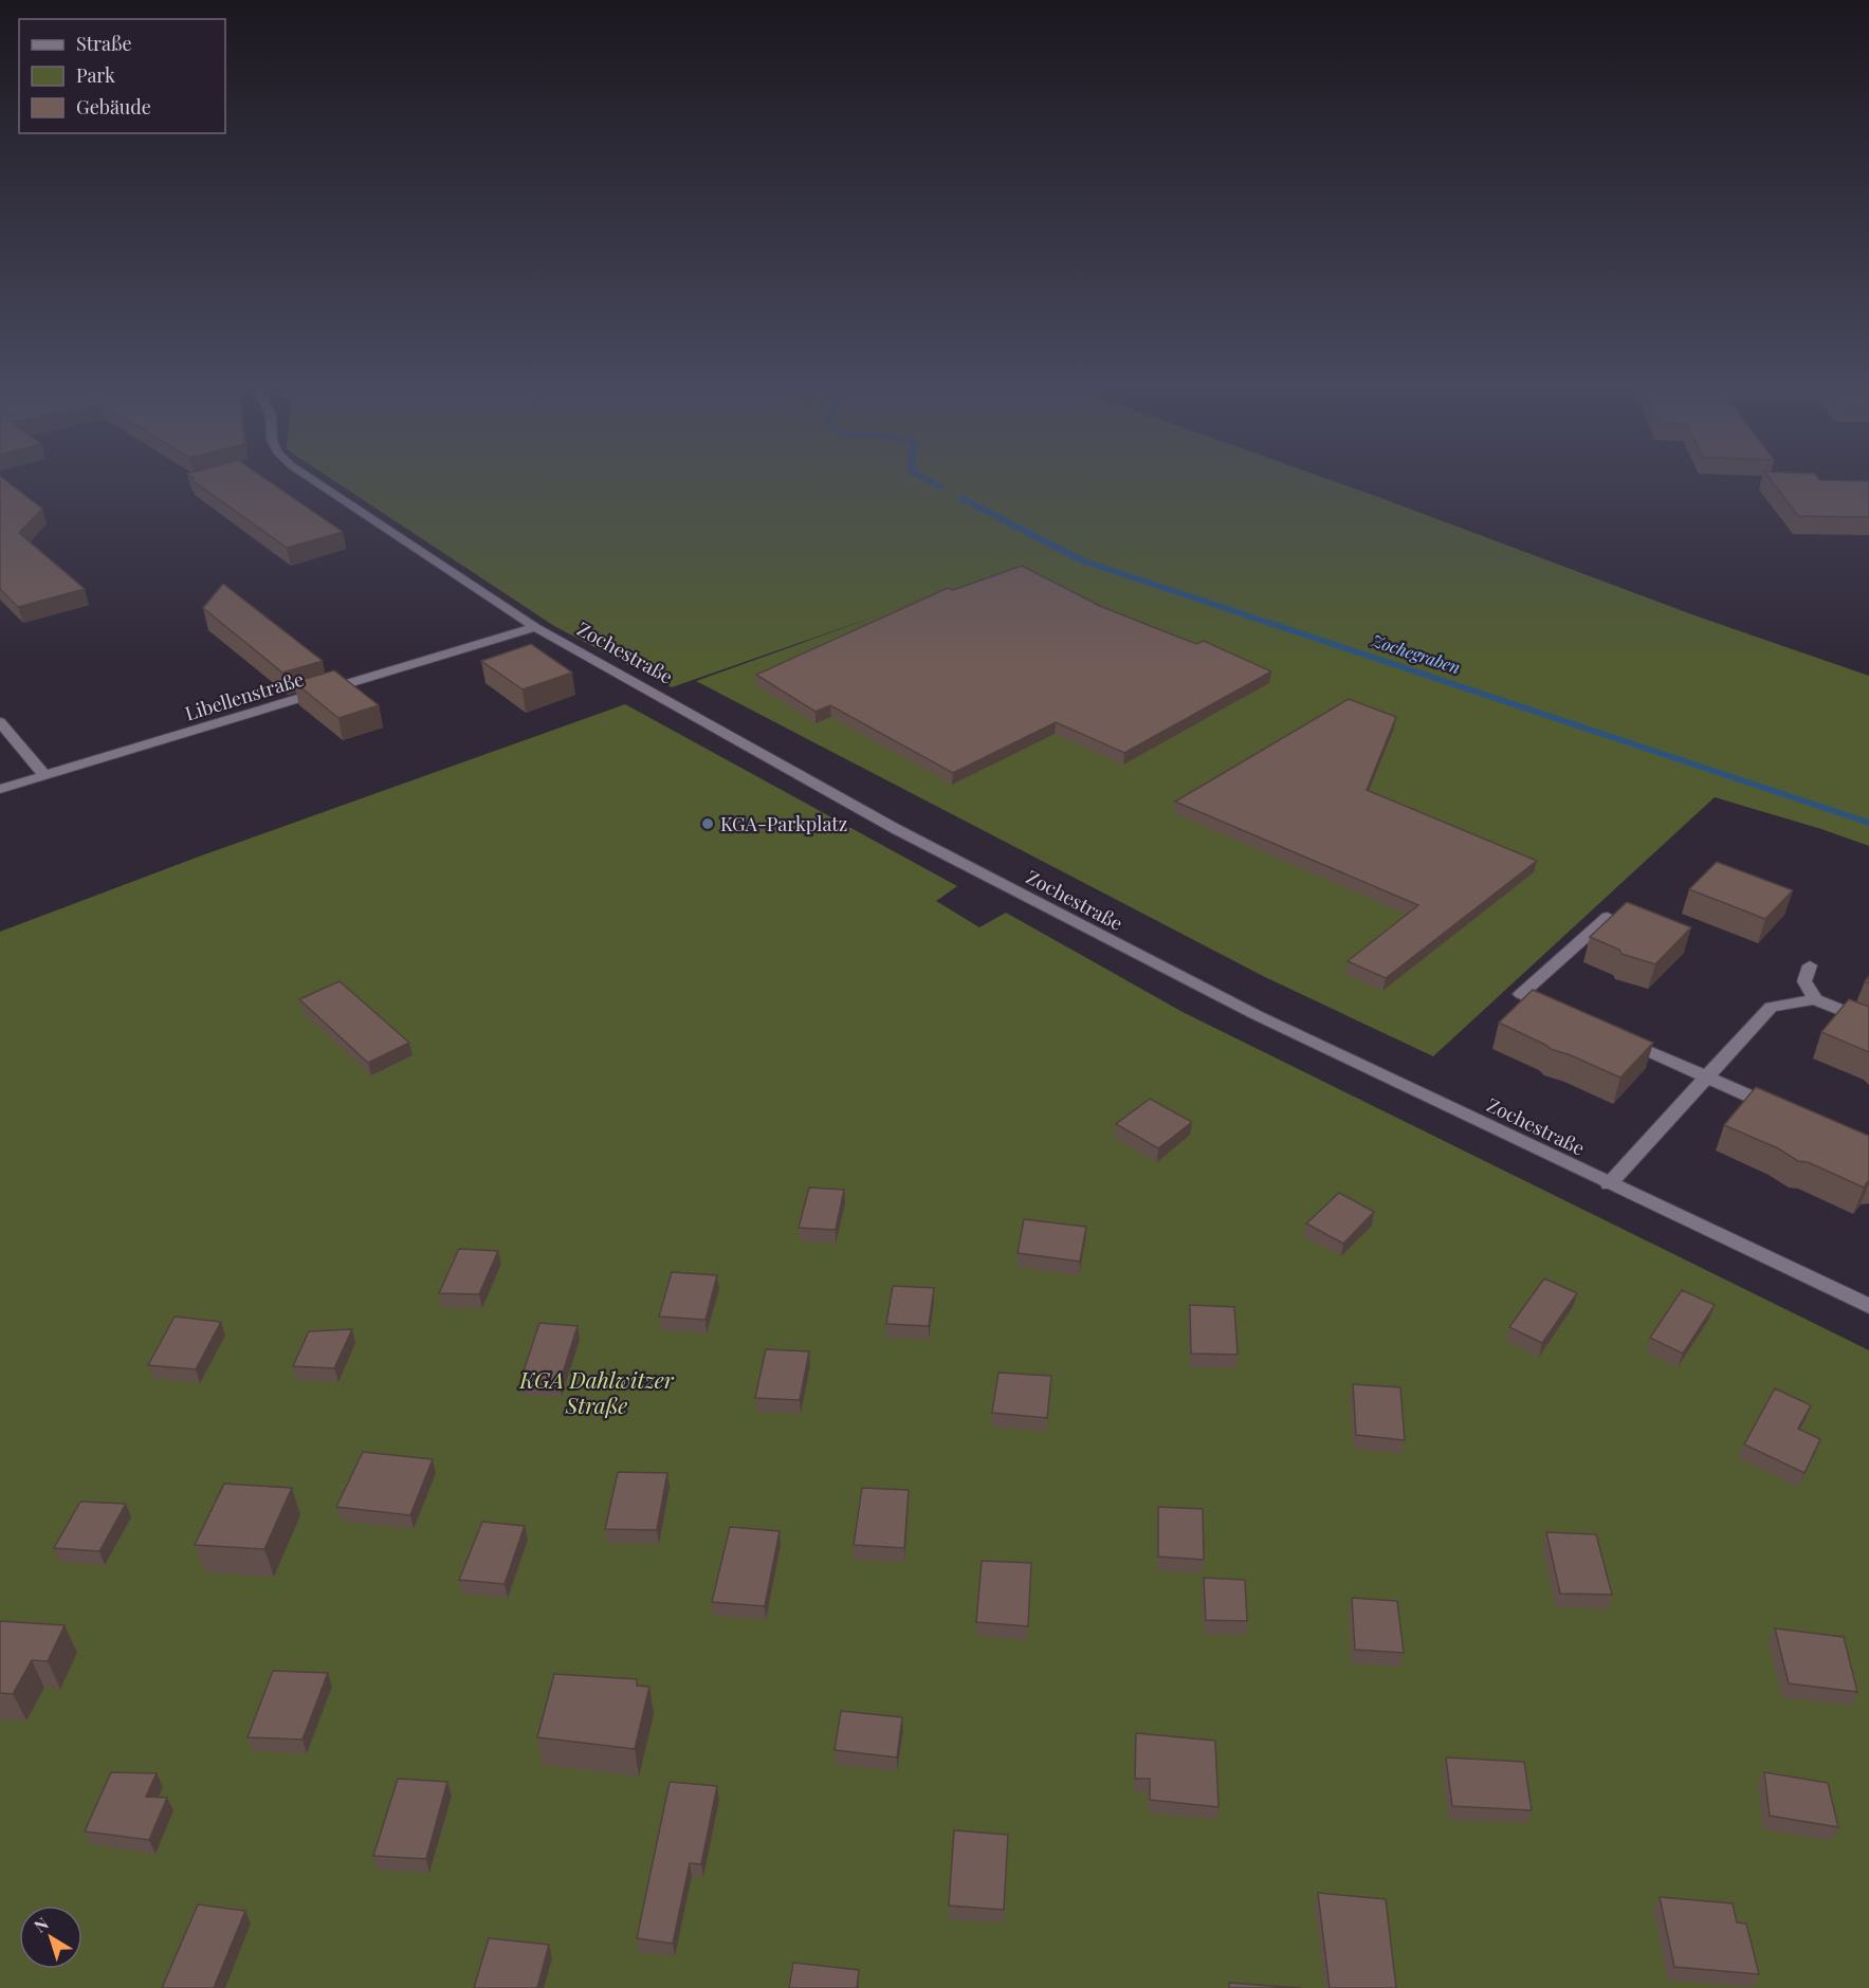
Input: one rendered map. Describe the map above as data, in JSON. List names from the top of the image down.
{
  "streets": {
    "street": ["Zochestraße", "Libellenstraße"]
  },
  "crossings": [
    ["Zochestraße", "Libellenstraße"]
  ],
  "water": ["Zochegraben"],
  "parks": ["KGA Dahlwitzer Straße"],
  "places": ["KGA-Parkplatz"],
  "legend": ["Straße", "Park", "Gebäude"],
  "north": "top left"
}
